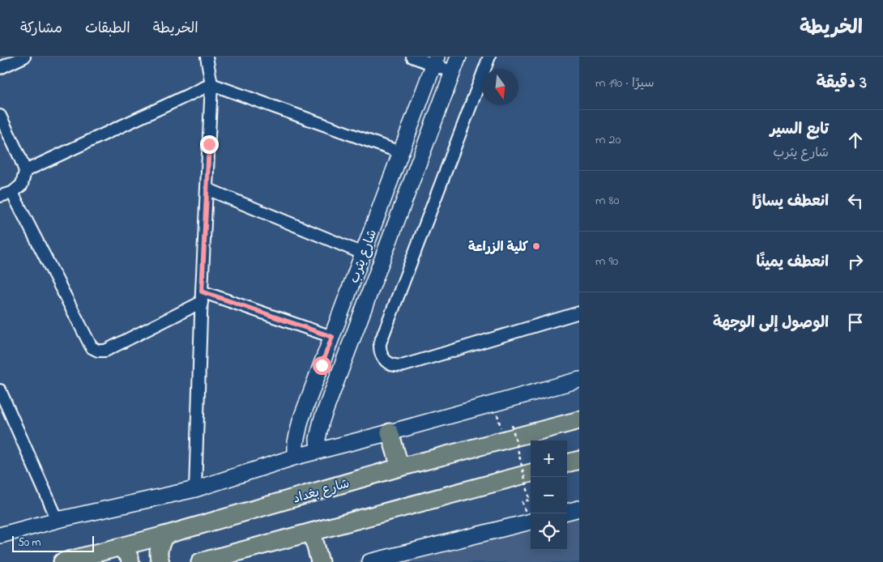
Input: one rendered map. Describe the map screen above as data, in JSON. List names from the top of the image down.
{
  "streets": {
    "main road": ["شارع بغداد"],
    "street": ["شارع يثرب"]
  },
  "places": ["كلية الزراعة"],
  "scale_bar": "50 m",
  "north": "bottom",
  "page": {
    "header": "الخريطة",
    "nav": ["الخريطة", "الطبقات", "مشاركة"],
    "heading": ["3 دقيقة", "سيرًا · 190 m"],
    "list": [
      ["تابع السير", "شارع يثرب", "20 m"],
      ["انعطف يسارًا", "80 m"],
      ["انعطف يمينًا", "90 m"],
      "الوصول إلى الوجهة"
    ],
    "map_buttons": ["+", "−"],
    "scale": "50 m"
  }
}
